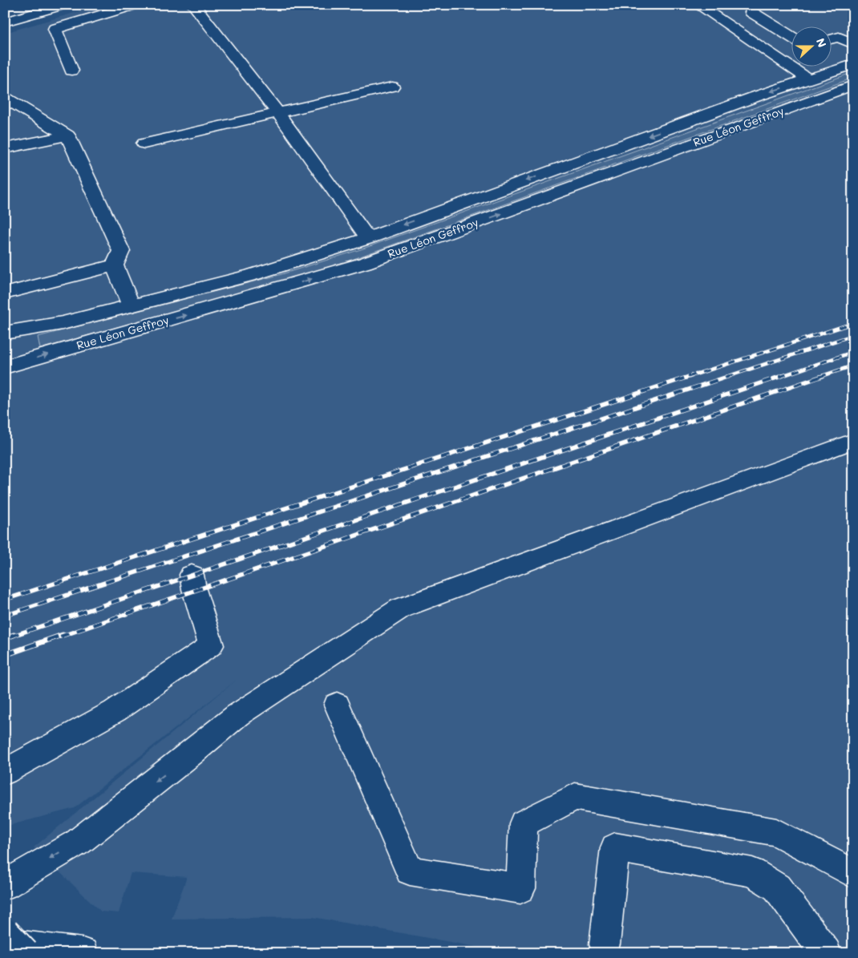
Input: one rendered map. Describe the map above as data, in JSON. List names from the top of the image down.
{
  "streets": {
    "main road": ["Rue Léon Geffroy"]
  },
  "north": "right"
}
